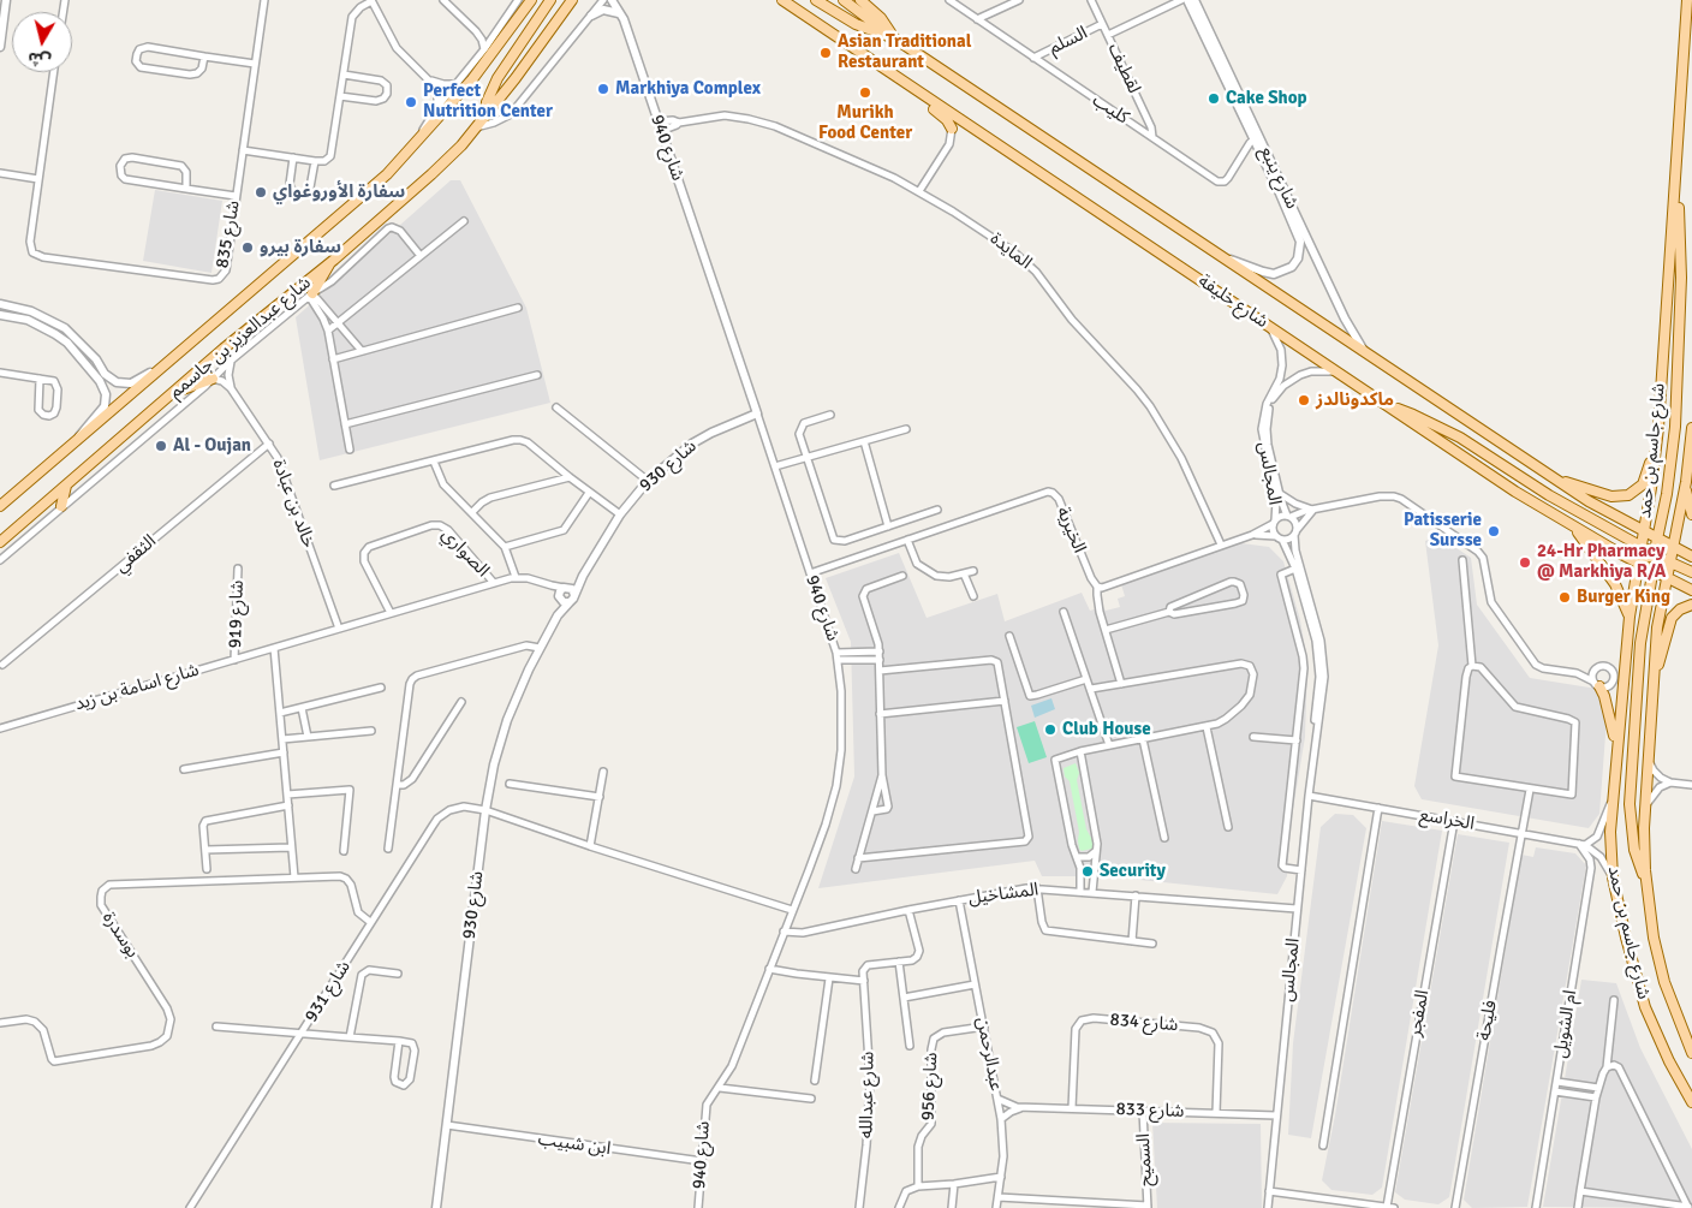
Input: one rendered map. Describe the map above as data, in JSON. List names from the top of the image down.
{
  "streets": {
    "main road": ["شارع خليفة", "شارع عبدالعزيز بن جاسمم", "شارع جاسم بن حمد"],
    "street": [
      "السلم",
      "لقطيف",
      "كليب",
      "شارع 940",
      "شارع ينبع",
      "شارع 835",
      "المايدة",
      "شارع 930",
      "المجالس",
      "خالد بن عبادة",
      "الخيرية",
      "الصواري",
      "الثقفي",
      "شارع 919",
      "شارع اسامة بن زيد",
      "الخراسع",
      "المشاخيل",
      "بوسدرة",
      "شارع 931",
      "المفجر",
      "فليحة",
      "شارع 834",
      "ام الشويل",
      "عبدالرحمن",
      "شارع 956",
      "شارع عبدالله",
      "شارع 833",
      "ابن شبيب",
      "السميح"
    ]
  },
  "crossings": [
    ["السلم", "لقطيف"],
    ["السلم", "كليب"],
    ["لقطيف", "كليب"],
    ["كليب", "شارع ينبع"],
    ["شارع 940", "المايدة"],
    ["شارع 940", "شارع 930"],
    ["شارع 940", "الخيرية"],
    ["شارع 940", "المشاخيل"],
    ["شارع 940", "شارع 931"],
    ["شارع 940", "ابن شبيب"],
    ["شارع ينبع", "شارع خليفة"],
    ["شارع خليفة", "شارع جاسم بن حمد"],
    ["شارع خليفة", "المجالس"],
    ["شارع 930", "شارع اسامة بن زيد"],
    ["شارع 930", "شارع 931"],
    ["شارع 930", "ابن شبيب"],
    ["المجالس", "الخراسع"],
    ["المجالس", "المشاخيل"],
    ["المجالس", "شارع 833"],
    ["خالد بن عبادة", "الثقفي"],
    ["خالد بن عبادة", "شارع اسامة بن زيد"],
    ["الصواري", "شارع اسامة بن زيد"],
    ["شارع 919", "شارع اسامة بن زيد"],
    ["الخراسع", "المفجر"],
    ["الخراسع", "فليحة"],
    ["الخراسع", "ام الشويل"],
    ["المشاخيل", "عبدالرحمن"],
    ["بوسدرة", "شارع 931"],
    ["شارع 834", "شارع 833"],
    ["عبدالرحمن", "شارع 956"],
    ["عبدالرحمن", "شارع 833"],
    ["شارع 833", "السميح"]
  ],
  "places": [
    "Asian Traditional Restaurant",
    "Markhiya Complex",
    "Murikh Food Center",
    "Cake Shop",
    "Perfect Nutrition Center",
    "سفارة الأوروغواي",
    "سفارة بيرو",
    "ماكدونالدز",
    "Al - Oujan",
    "Patisserie Sursse",
    "24-Hr Pharmacy @ Markhiya R/A",
    "Burger King",
    "Club House",
    "Security"
  ],
  "north": "bottom"
}
